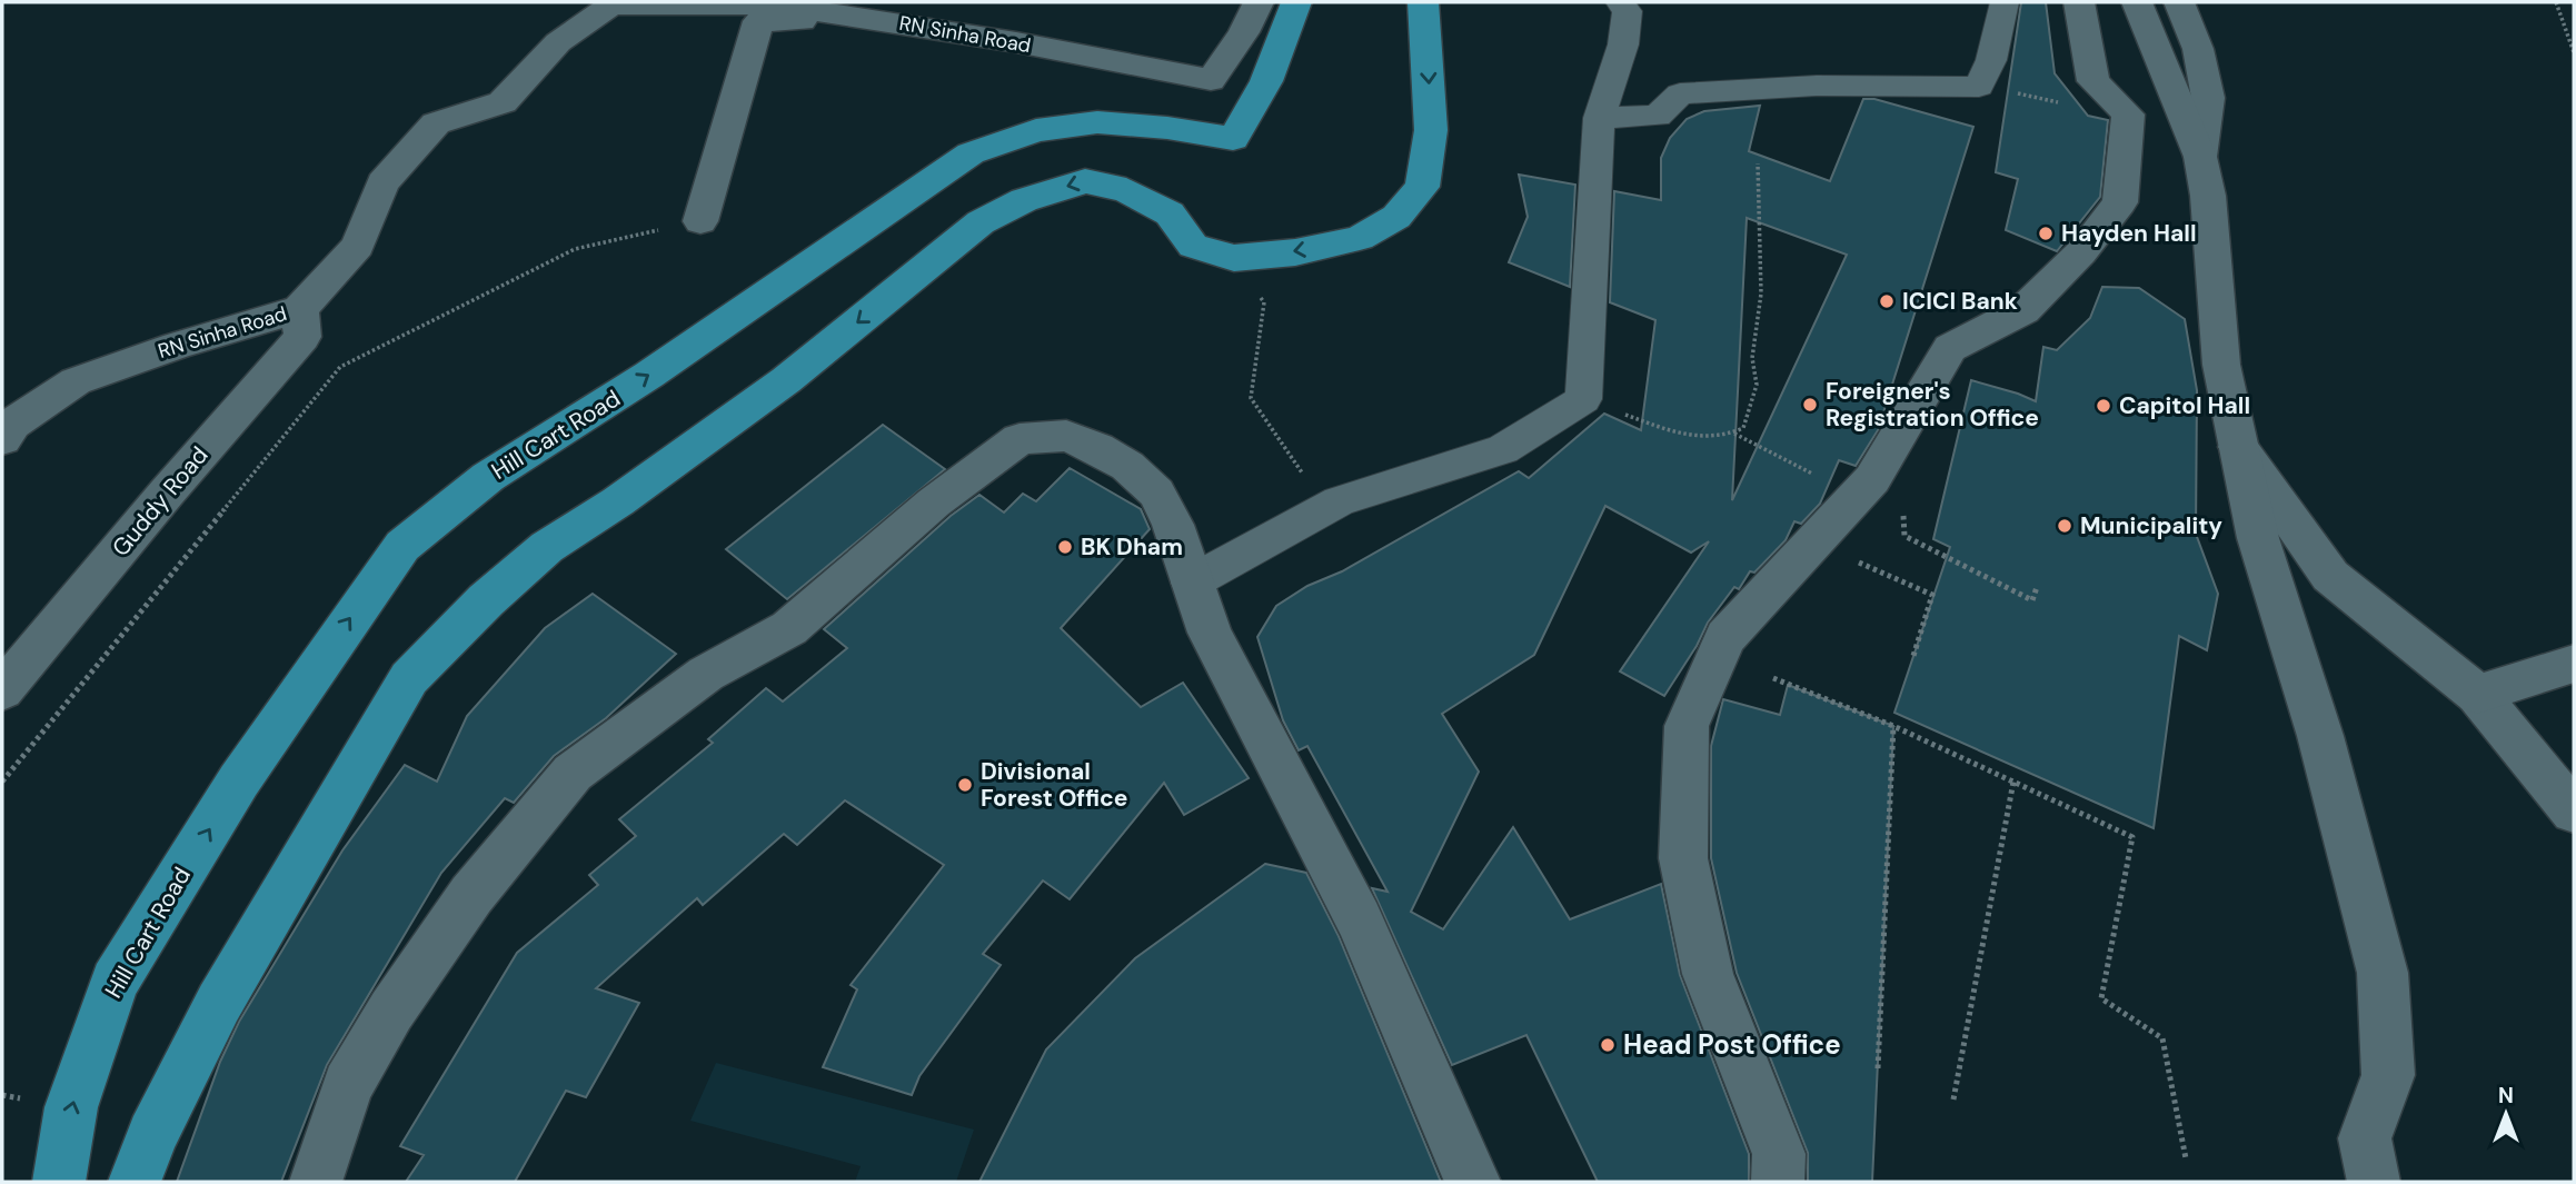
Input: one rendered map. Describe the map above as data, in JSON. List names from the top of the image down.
{
  "streets": {
    "highway": ["Hill Cart Road"],
    "street": ["RN Sinha Road", "Guddy Road"]
  },
  "crossings": [
    ["RN Sinha Road", "Guddy Road"]
  ],
  "one_way": ["Hill Cart Road"],
  "places": [
    "Hayden Hall",
    "ICICI Bank",
    "Foreigner's Registration Office",
    "Capitol Hall",
    "Municipality",
    "BK Dham",
    "Divisional Forest Office",
    "Head Post Office"
  ],
  "north": "top"
}
